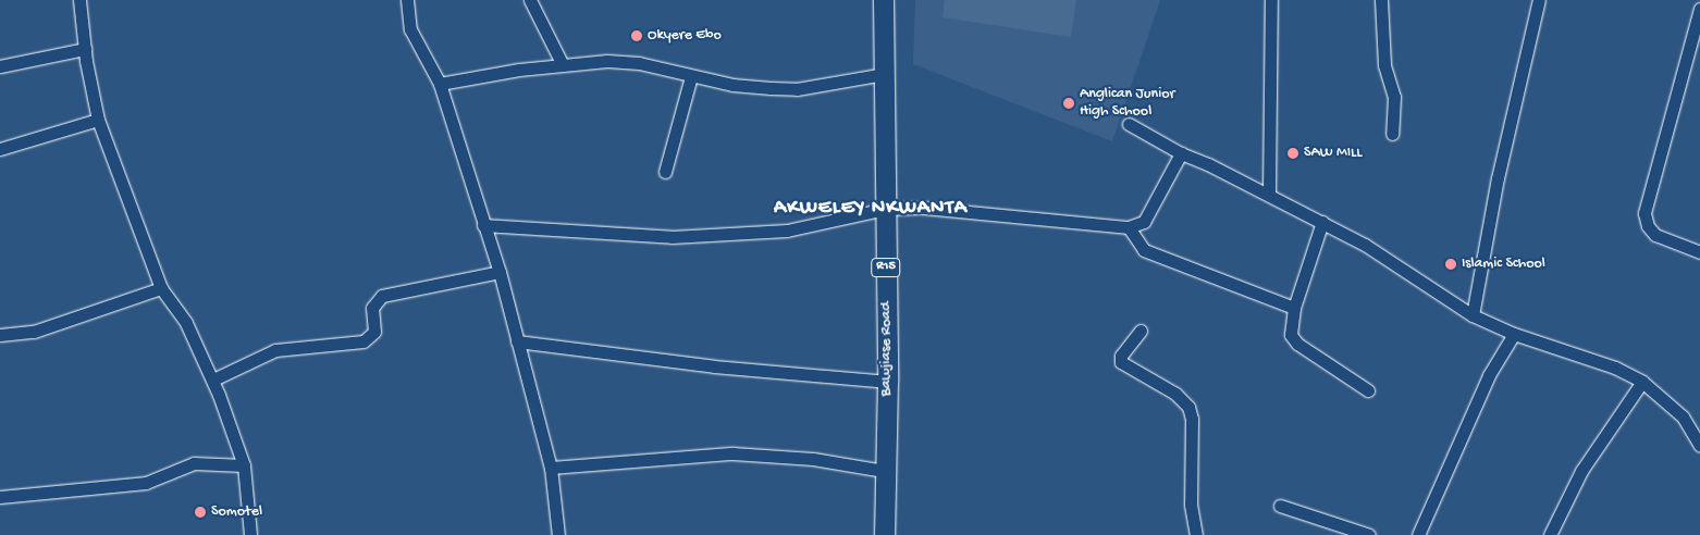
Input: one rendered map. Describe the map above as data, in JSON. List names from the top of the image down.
{
  "streets": {
    "main road": ["R15", "Bawjiase Road"]
  },
  "districts": ["AKWELEY NKWANTA"],
  "places": [
    "Okyere Ebo",
    "Anglican Junior High School",
    "SAW MILL",
    "Islamic School",
    "Somotel"
  ]
}
